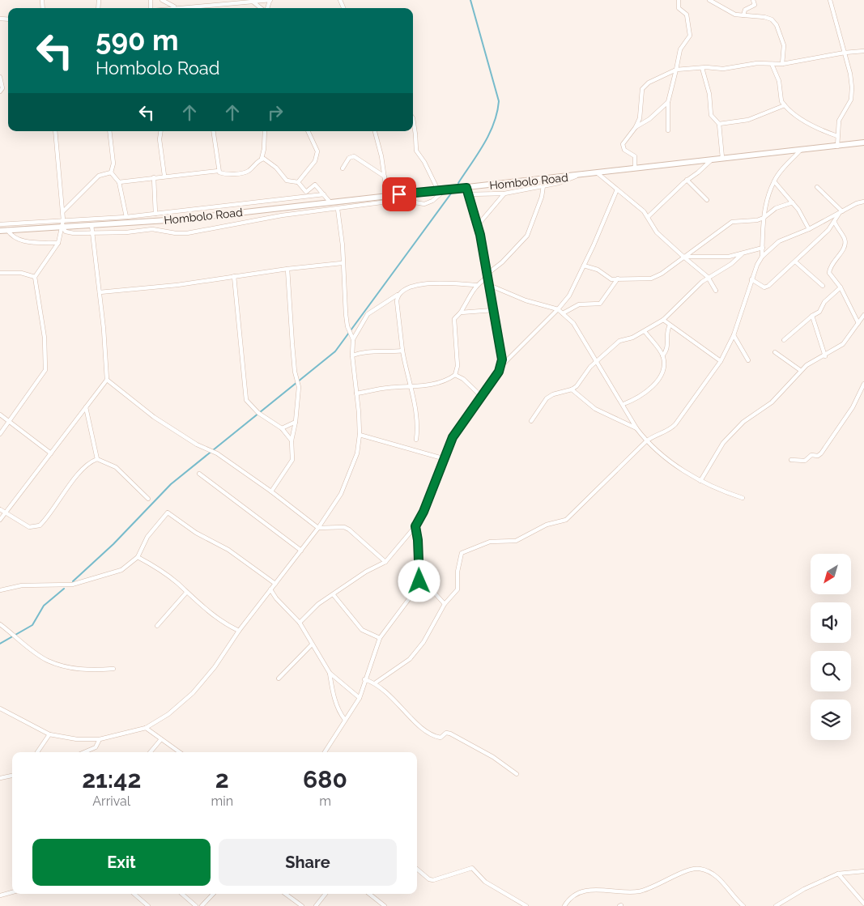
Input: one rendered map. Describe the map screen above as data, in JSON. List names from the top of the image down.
{
  "streets": {
    "street": ["Hombolo Road"]
  },
  "north": "bottom left",
  "page": {
    "turn": ["590 m", "Hombolo Road"],
    "eta": [
      "21:42",
      "Arrival",
      "2",
      "min",
      "680",
      "m"
    ],
    "buttons": ["Exit", "Share"]
  }
}
